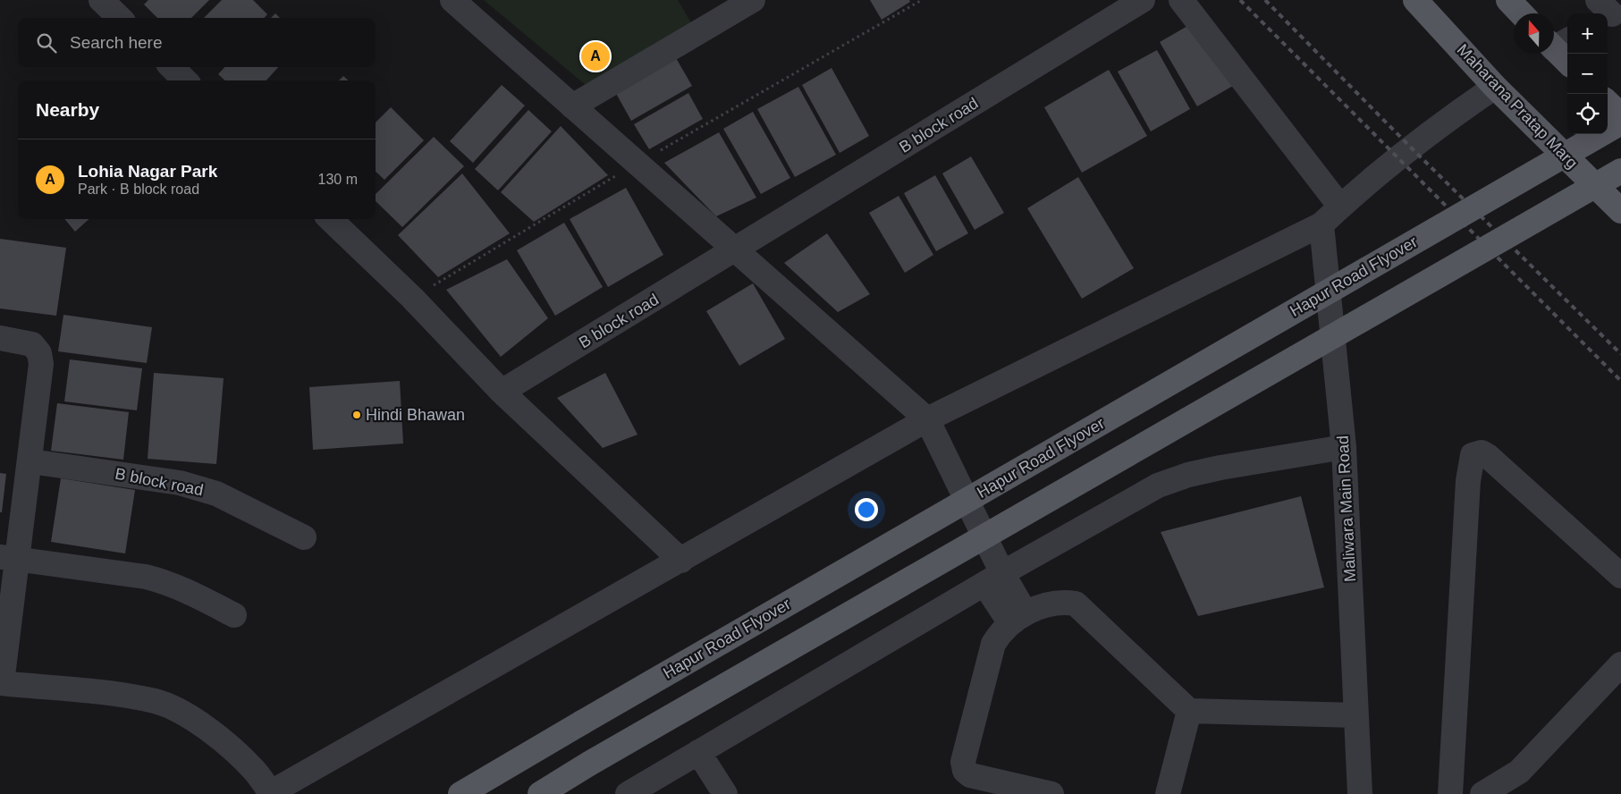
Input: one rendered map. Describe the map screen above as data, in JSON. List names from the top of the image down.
{
  "streets": {
    "main road": ["Maharana Pratap Marg", "Hapur Road Flyover"],
    "street": ["B block road", "Maliwara Main Road"]
  },
  "places": ["Hindi Bhawan"],
  "north": "top",
  "page": {
    "map_buttons": ["+", "−"],
    "search": "Search here",
    "pins": "A",
    "heading": "Nearby",
    "list": [
      {
        "mark": "A",
        "name": "Lohia Nagar Park",
        "note": "Park · B block road",
        "value": "130 m"
      }
    ]
  }
}
